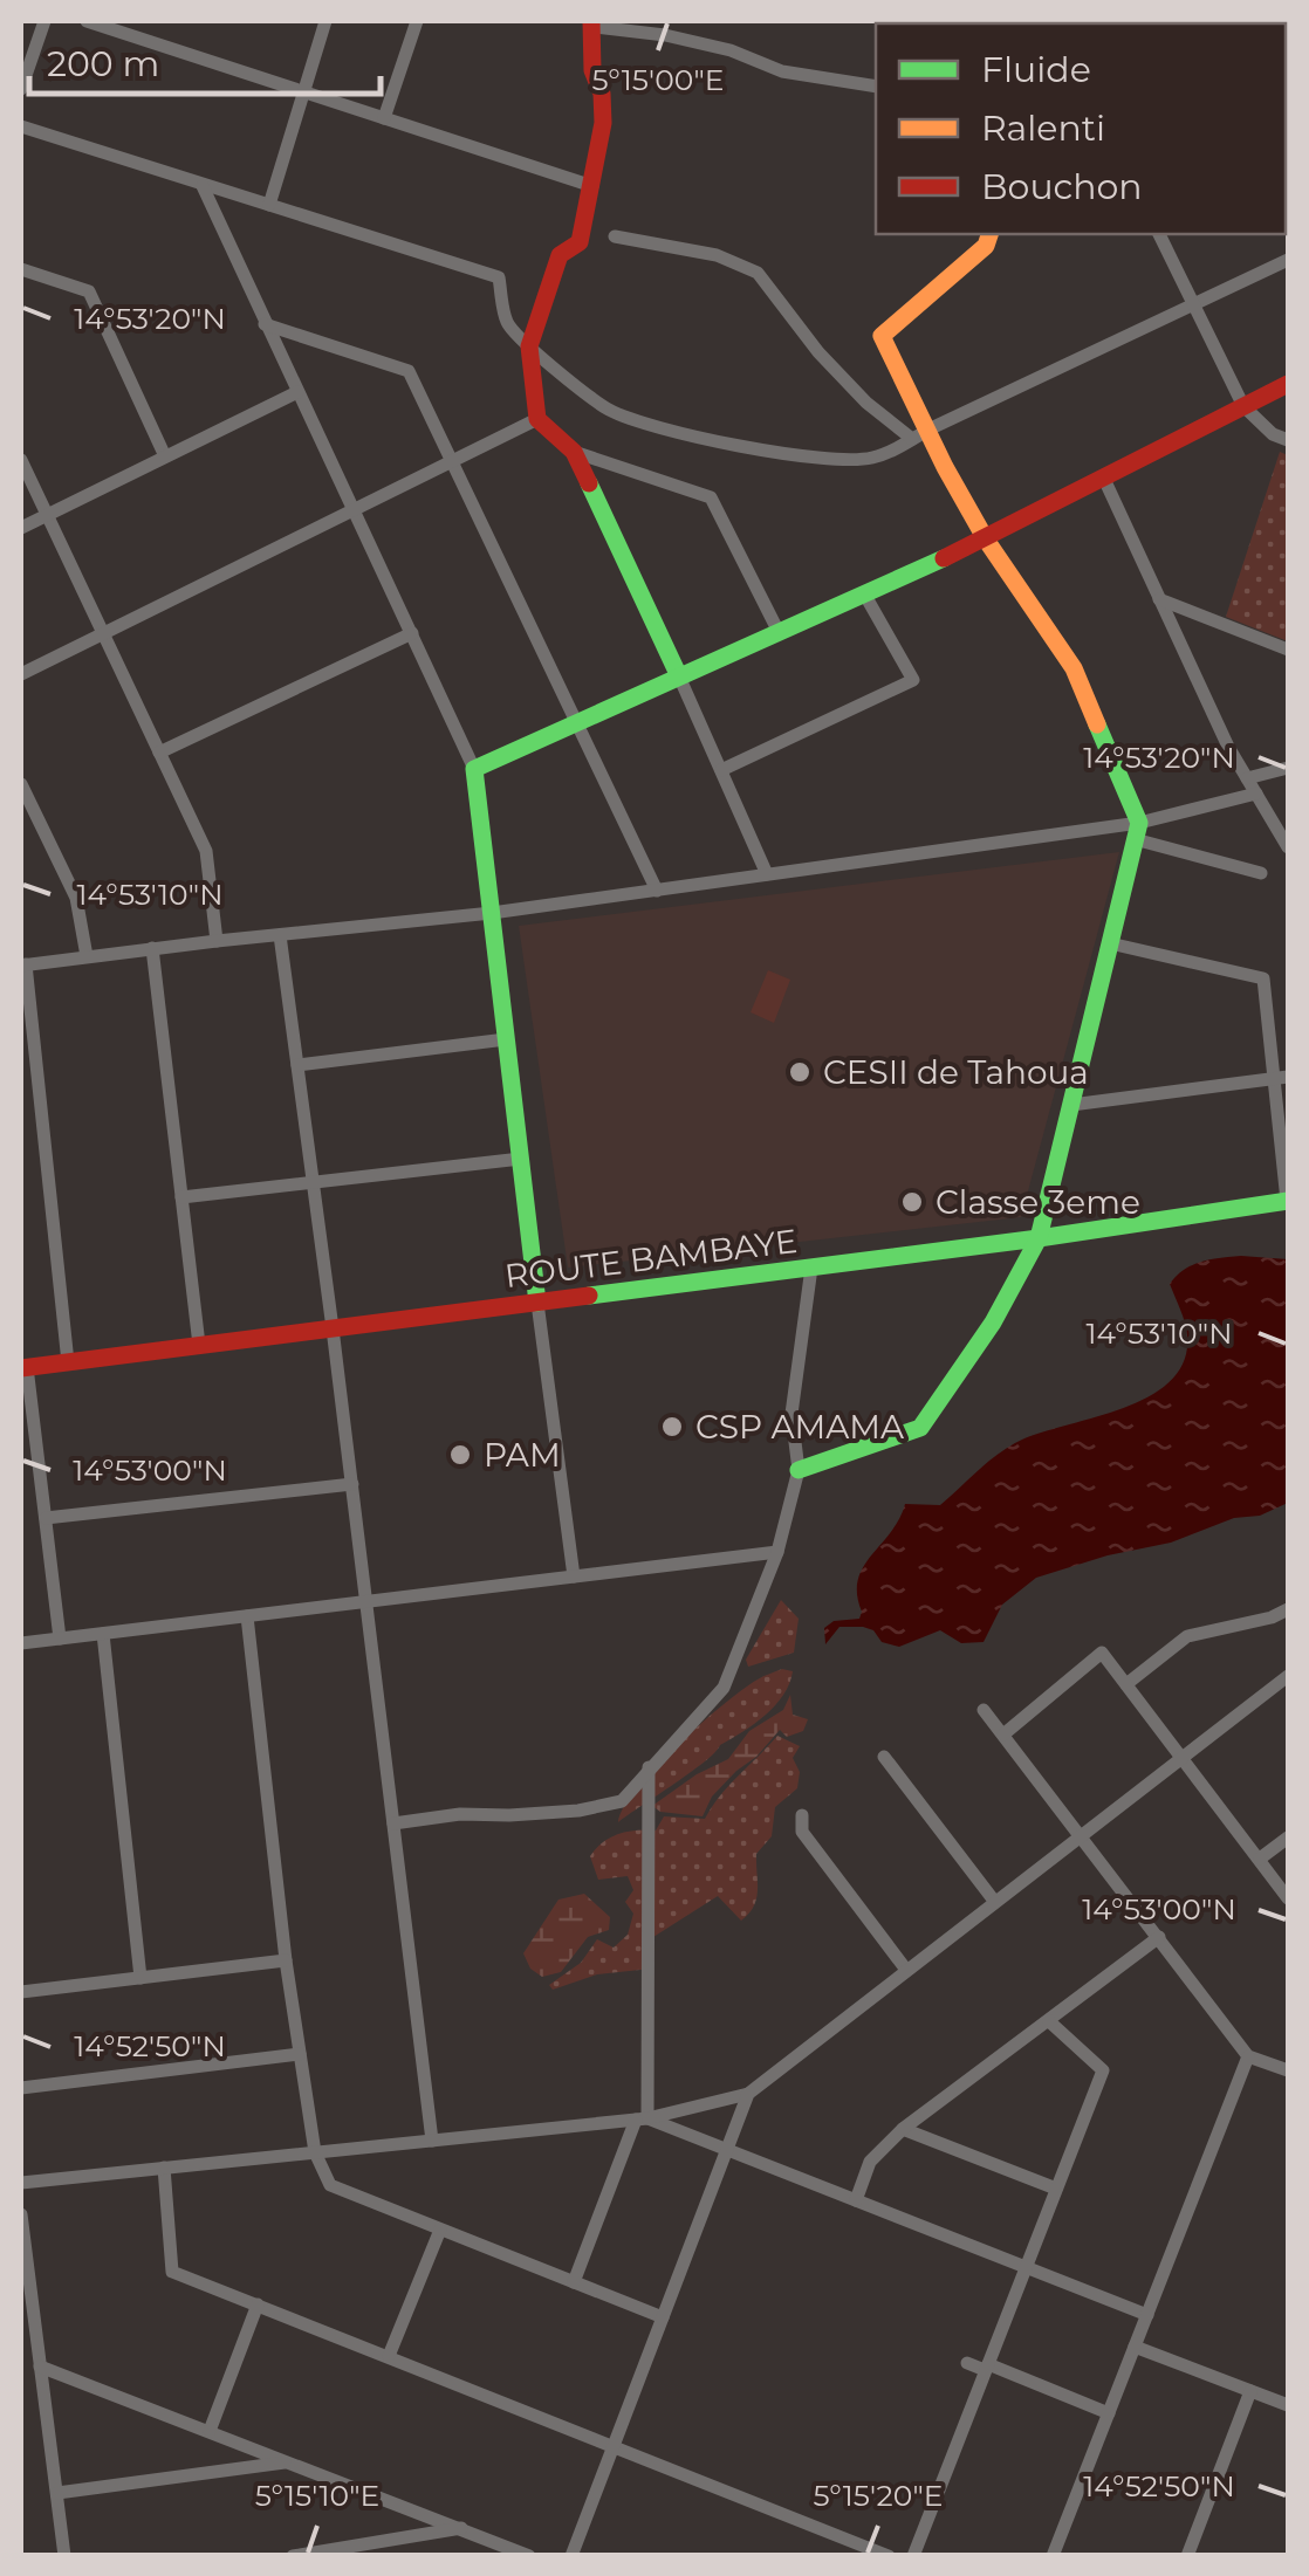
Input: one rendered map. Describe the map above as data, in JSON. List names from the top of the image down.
{
  "streets": {
    "street": ["ROUTE BAMBAYE"]
  },
  "places": [
    "CESII de Tahoua",
    "Classe 3eme",
    "CSP AMAMA",
    "PAM"
  ],
  "legend": ["Fluide", "Ralenti", "Bouchon"],
  "scale_bar": "200 m",
  "coordinates": [
    "5°15'00\"E",
    "14°53'20\"N",
    "14°53'10\"N",
    "14°53'00\"N",
    "14°52'50\"N",
    "5°15'10\"E",
    "5°15'20\"E"
  ]
}
